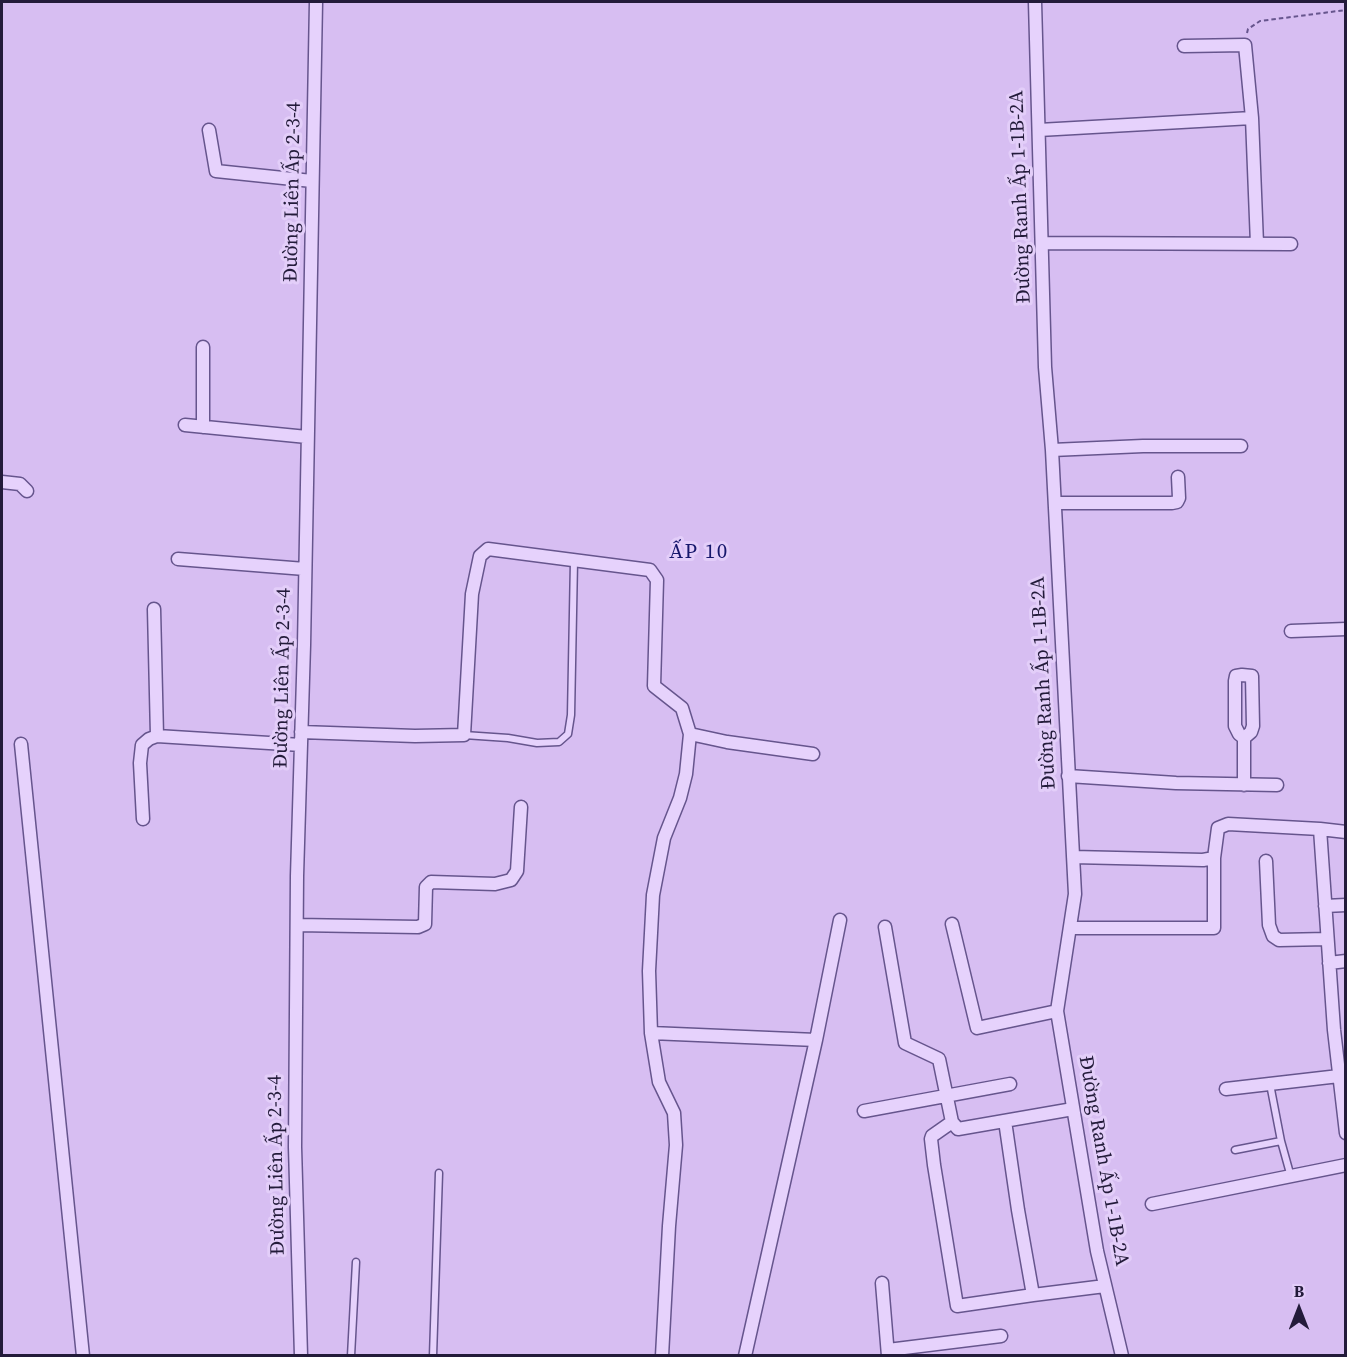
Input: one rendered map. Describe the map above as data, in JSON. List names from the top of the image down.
{
  "streets": {
    "street": ["Đường Liên Ấp 2-3-4", "Đường Ranh Ấp 1-1B-2A"]
  },
  "districts": ["ẤP 10"],
  "north": "top"
}
